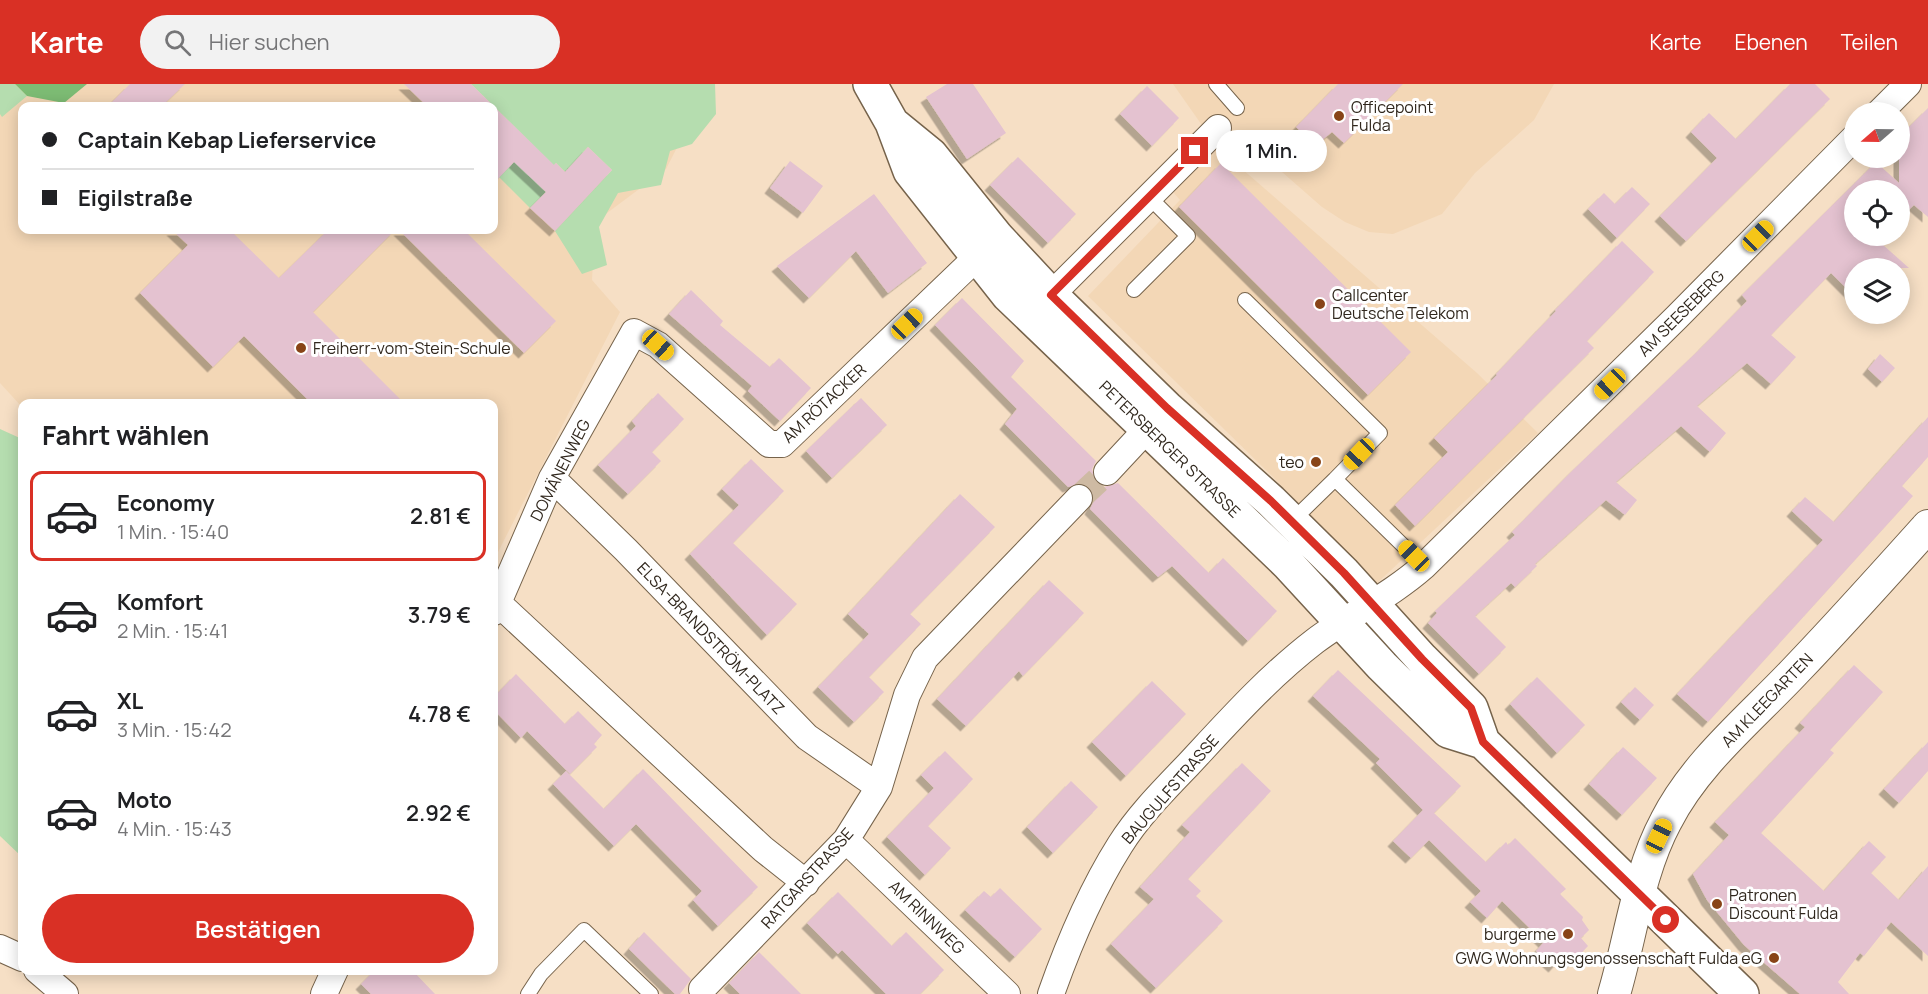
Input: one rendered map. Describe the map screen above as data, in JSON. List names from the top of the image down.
{
  "streets": {
    "main road": ["PETERSBERGER STRASSE"],
    "street": [
      "AM SEESEBERG",
      "AM RÖTACKER",
      "DOMÄNENWEG",
      "ELSA-BRANDSTRÖM-PLATZ",
      "AM KLEEGARTEN",
      "BAUGULFSTRASSE",
      "RATGARSTRASSE",
      "AM RINNWEG"
    ]
  },
  "crossings": [
    ["AM SEESEBERG", "PETERSBERGER STRASSE"],
    ["AM SEESEBERG", "BAUGULFSTRASSE"],
    ["AM RÖTACKER", "PETERSBERGER STRASSE"],
    ["AM RÖTACKER", "DOMÄNENWEG"],
    ["PETERSBERGER STRASSE", "AM KLEEGARTEN"],
    ["PETERSBERGER STRASSE", "BAUGULFSTRASSE"],
    ["DOMÄNENWEG", "ELSA-BRANDSTRÖM-PLATZ"],
    ["ELSA-BRANDSTRÖM-PLATZ", "RATGARSTRASSE"],
    ["RATGARSTRASSE", "AM RINNWEG"]
  ],
  "places": [
    "Officepoint Fulda",
    "Callcenter Deutsche Telekom",
    "Freiherr-vom-Stein-Schule",
    "teo",
    "Patronen Discount Fulda",
    "burgerme",
    "GWG Wohnungsgenossenschaft Fulda eG"
  ],
  "north": "left",
  "page": {
    "header": "Karte",
    "search": "Hier suchen",
    "nav": ["Karte", "Ebenen", "Teilen"],
    "banner": ["Captain Kebap Lieferservice", "Eigilstraße"],
    "bubble": "1 Min.",
    "heading": "Fahrt wählen",
    "list": [
      {
        "name": "Economy",
        "note": "1 Min. · 15:40",
        "value": "2.81 €"
      },
      {
        "name": "Komfort",
        "note": "2 Min. · 15:41",
        "value": "3.79 €"
      },
      {
        "name": "XL",
        "note": "3 Min. · 15:42",
        "value": "4.78 €"
      },
      {
        "name": "Moto",
        "note": "4 Min. · 15:43",
        "value": "2.92 €"
      }
    ],
    "buttons": "Bestätigen"
  }
}
